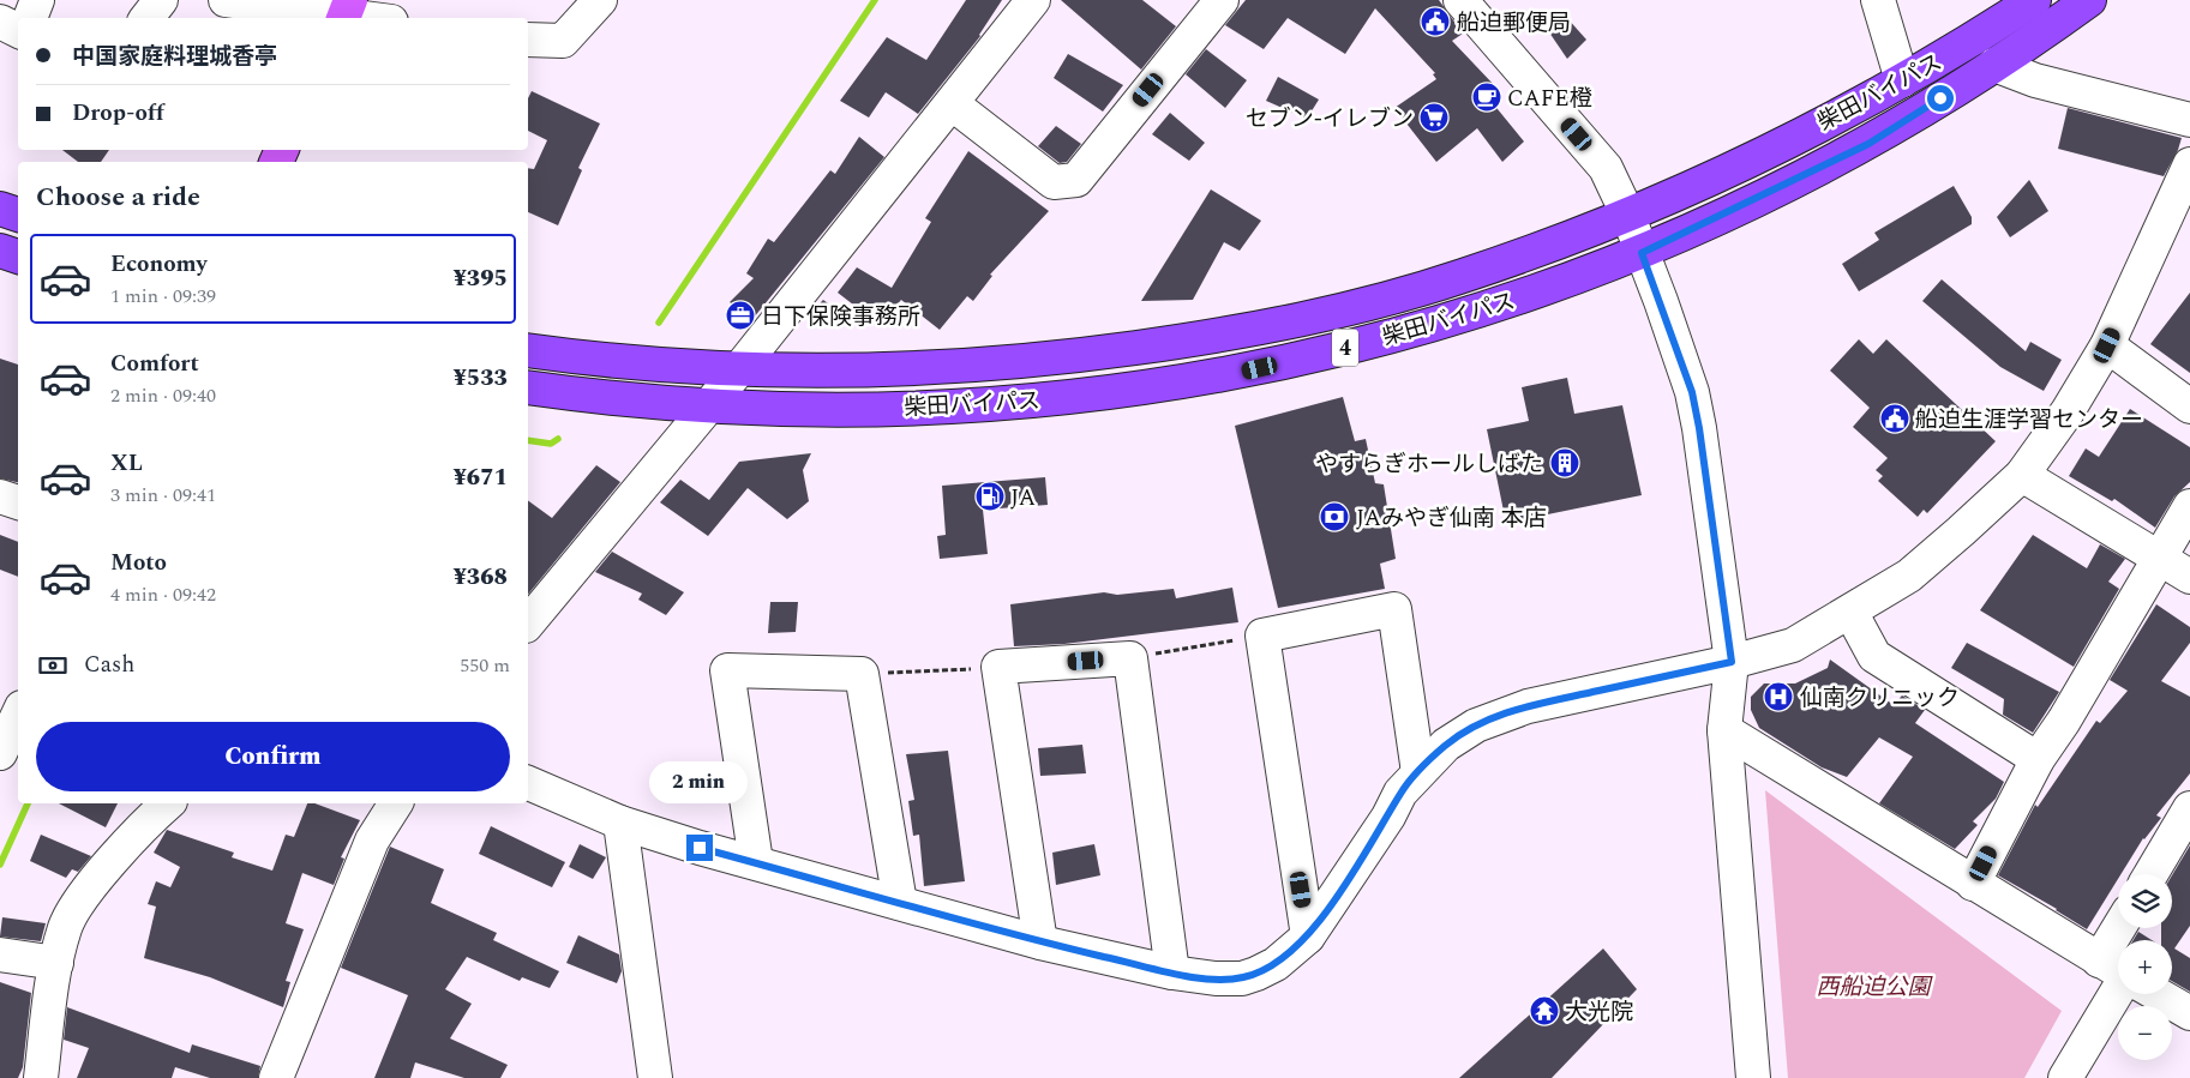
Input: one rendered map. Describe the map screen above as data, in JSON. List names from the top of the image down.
{
  "streets": {
    "highway": ["柴田バイパス", "4"]
  },
  "parks": ["西船迫公園"],
  "places": {
    "public building": ["船迫郵便局", "船迫生涯学習センター"],
    "cafe": ["CAFE橙"],
    "supermarket": ["セブン-イレブン"],
    "office": ["日下保険事務所"],
    "building": ["やすらぎホールしばた"],
    "fuel station": ["JA"],
    "bank": ["JAみやぎ仙南 本店"],
    "hospital": ["仙南クリニック"],
    "temple": ["大光院"]
  },
  "page": {
    "banner": ["中国家庭料理城香亭", "Drop-off"],
    "heading": "Choose a ride",
    "list": [
      {
        "name": "Economy",
        "note": "1 min · 09:39",
        "value": "¥395"
      },
      {
        "name": "Comfort",
        "note": "2 min · 09:40",
        "value": "¥533"
      },
      {
        "name": "XL",
        "note": "3 min · 09:41",
        "value": "¥671"
      },
      {
        "name": "Moto",
        "note": "4 min · 09:42",
        "value": "¥368"
      }
    ],
    "pay": ["Cash", "550 m"],
    "buttons": "Confirm",
    "bubble": "2 min",
    "map_buttons": ["+", "−"]
  }
}
